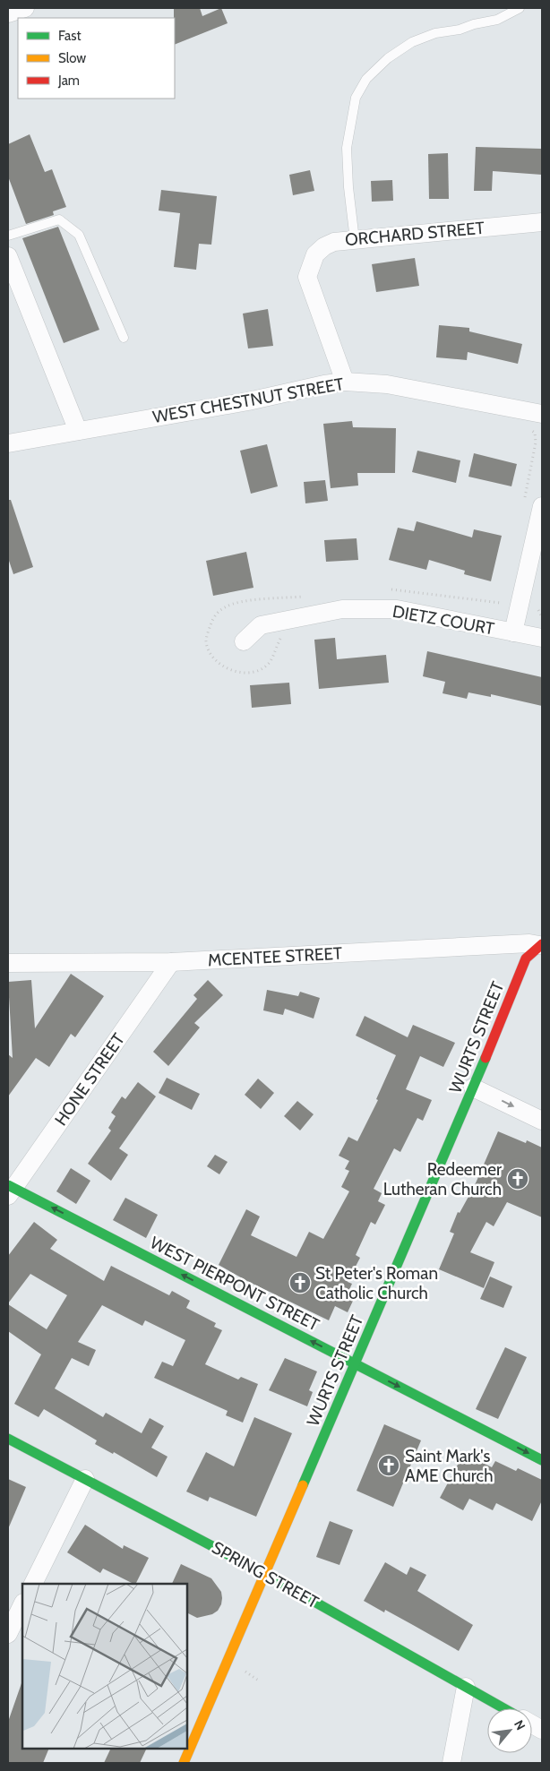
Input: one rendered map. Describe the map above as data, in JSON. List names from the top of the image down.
{
  "streets": {
    "main road": ["WURTS STREET", "WEST PIERPONT STREET", "SPRING STREET"],
    "street": [
      "ORCHARD STREET",
      "WEST CHESTNUT STREET",
      "DIETZ COURT",
      "MCENTEE STREET",
      "HONE STREET"
    ]
  },
  "crossings": [
    ["ORCHARD STREET", "WEST CHESTNUT STREET"],
    ["MCENTEE STREET", "WURTS STREET"],
    ["MCENTEE STREET", "HONE STREET"],
    ["WURTS STREET", "WEST PIERPONT STREET"],
    ["WURTS STREET", "SPRING STREET"],
    ["HONE STREET", "WEST PIERPONT STREET"]
  ],
  "places": {
    "church": ["Redeemer Lutheran Church", "St Peter's Roman Catholic Church", "Saint Mark's AME Church"]
  },
  "legend": ["Fast", "Slow", "Jam"],
  "north": "top right"
}
